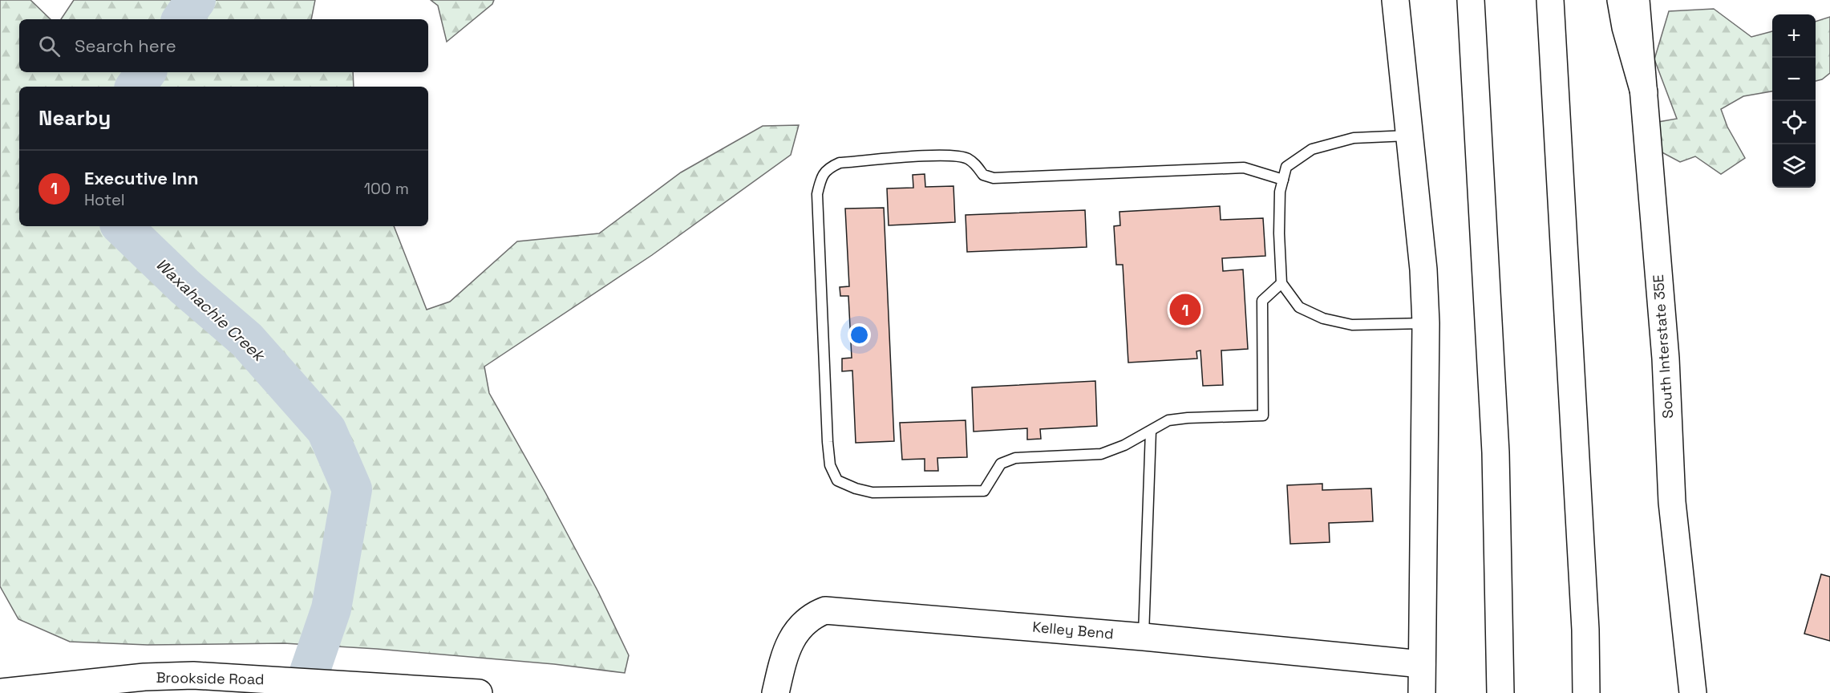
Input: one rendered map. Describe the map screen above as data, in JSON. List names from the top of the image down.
{
  "streets": {
    "main road": ["South Interstate 35E", "Kelley Bend", "Brookside Road"]
  },
  "water": ["Waxahachie Creek"],
  "page": {
    "map_buttons": ["+", "−"],
    "search": "Search here",
    "heading": "Nearby",
    "list": [
      {
        "mark": "1",
        "name": "Executive Inn",
        "note": "Hotel",
        "value": "100 m"
      }
    ],
    "pins": "1"
  }
}
